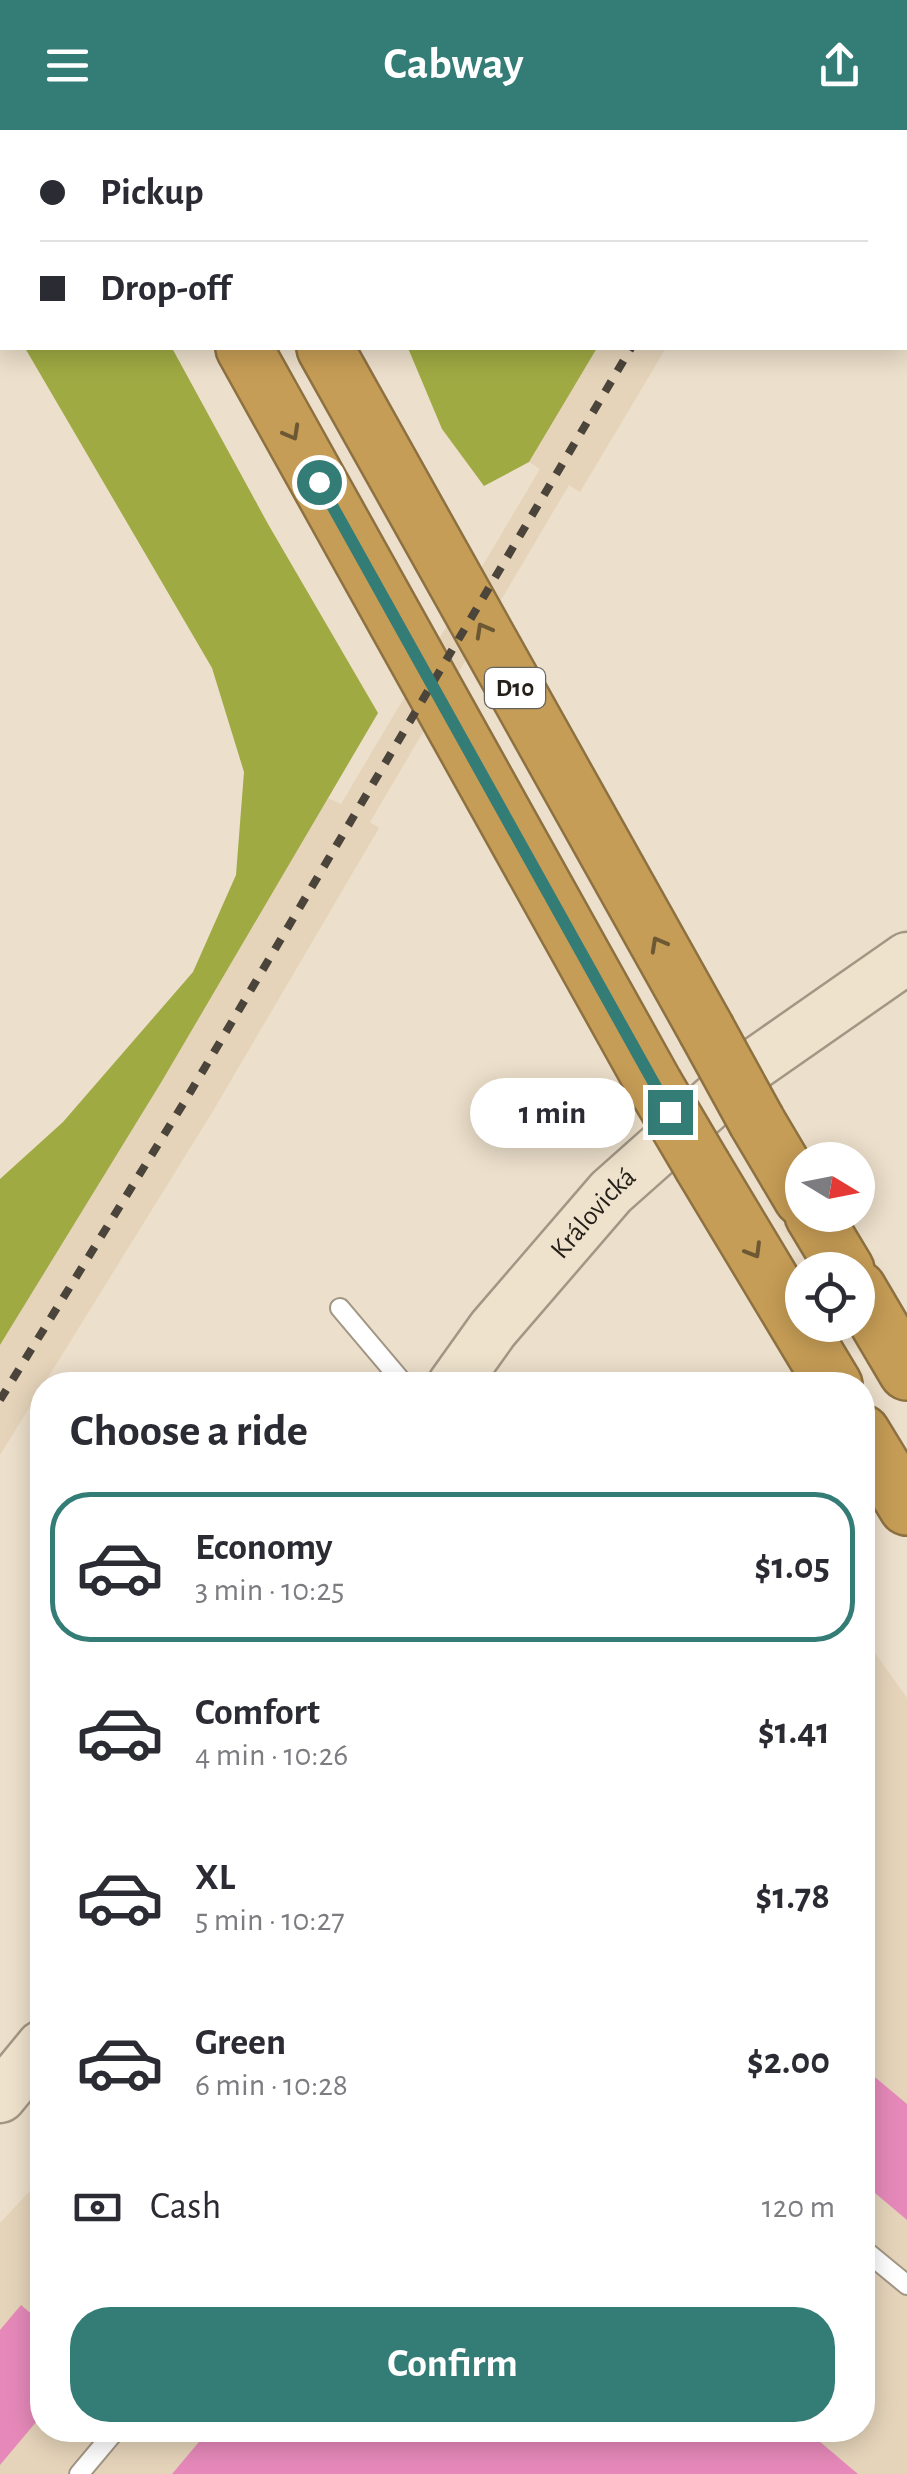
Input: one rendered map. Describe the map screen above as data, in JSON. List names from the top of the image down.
{
  "streets": {
    "highway": ["D10"],
    "main road": ["Královická"]
  },
  "north": "right",
  "page": {
    "header": "Cabway",
    "banner": ["Pickup", "Drop-off"],
    "bubble": "1 min",
    "heading": "Choose a ride",
    "list": [
      {
        "name": "Economy",
        "note": "3 min · 10:25",
        "value": "$1.05"
      },
      {
        "name": "Comfort",
        "note": "4 min · 10:26",
        "value": "$1.41"
      },
      {
        "name": "XL",
        "note": "5 min · 10:27",
        "value": "$1.78"
      },
      {
        "name": "Green",
        "note": "6 min · 10:28",
        "value": "$2.00"
      }
    ],
    "pay": ["Cash", "120 m"],
    "buttons": "Confirm"
  }
}
